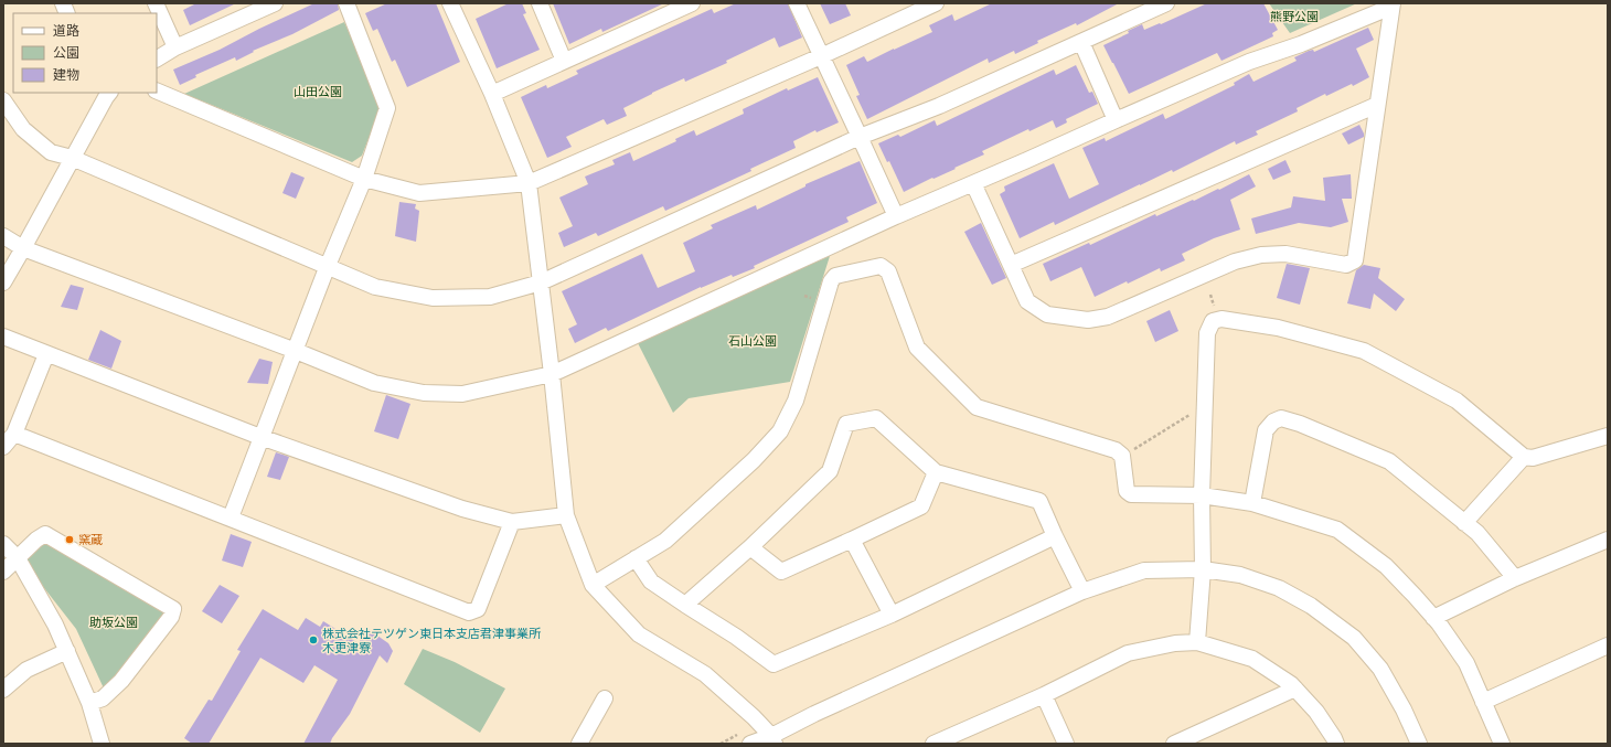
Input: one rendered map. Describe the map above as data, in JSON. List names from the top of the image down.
{
  "parks": [
    "熊野公園",
    "山田公園",
    "石山公園",
    "助坂公園"
  ],
  "places": ["窯蔵", "株式会社テツゲン東日本支店君津事業所 木更津寮"],
  "legend": ["道路", "公園", "建物"]
}
